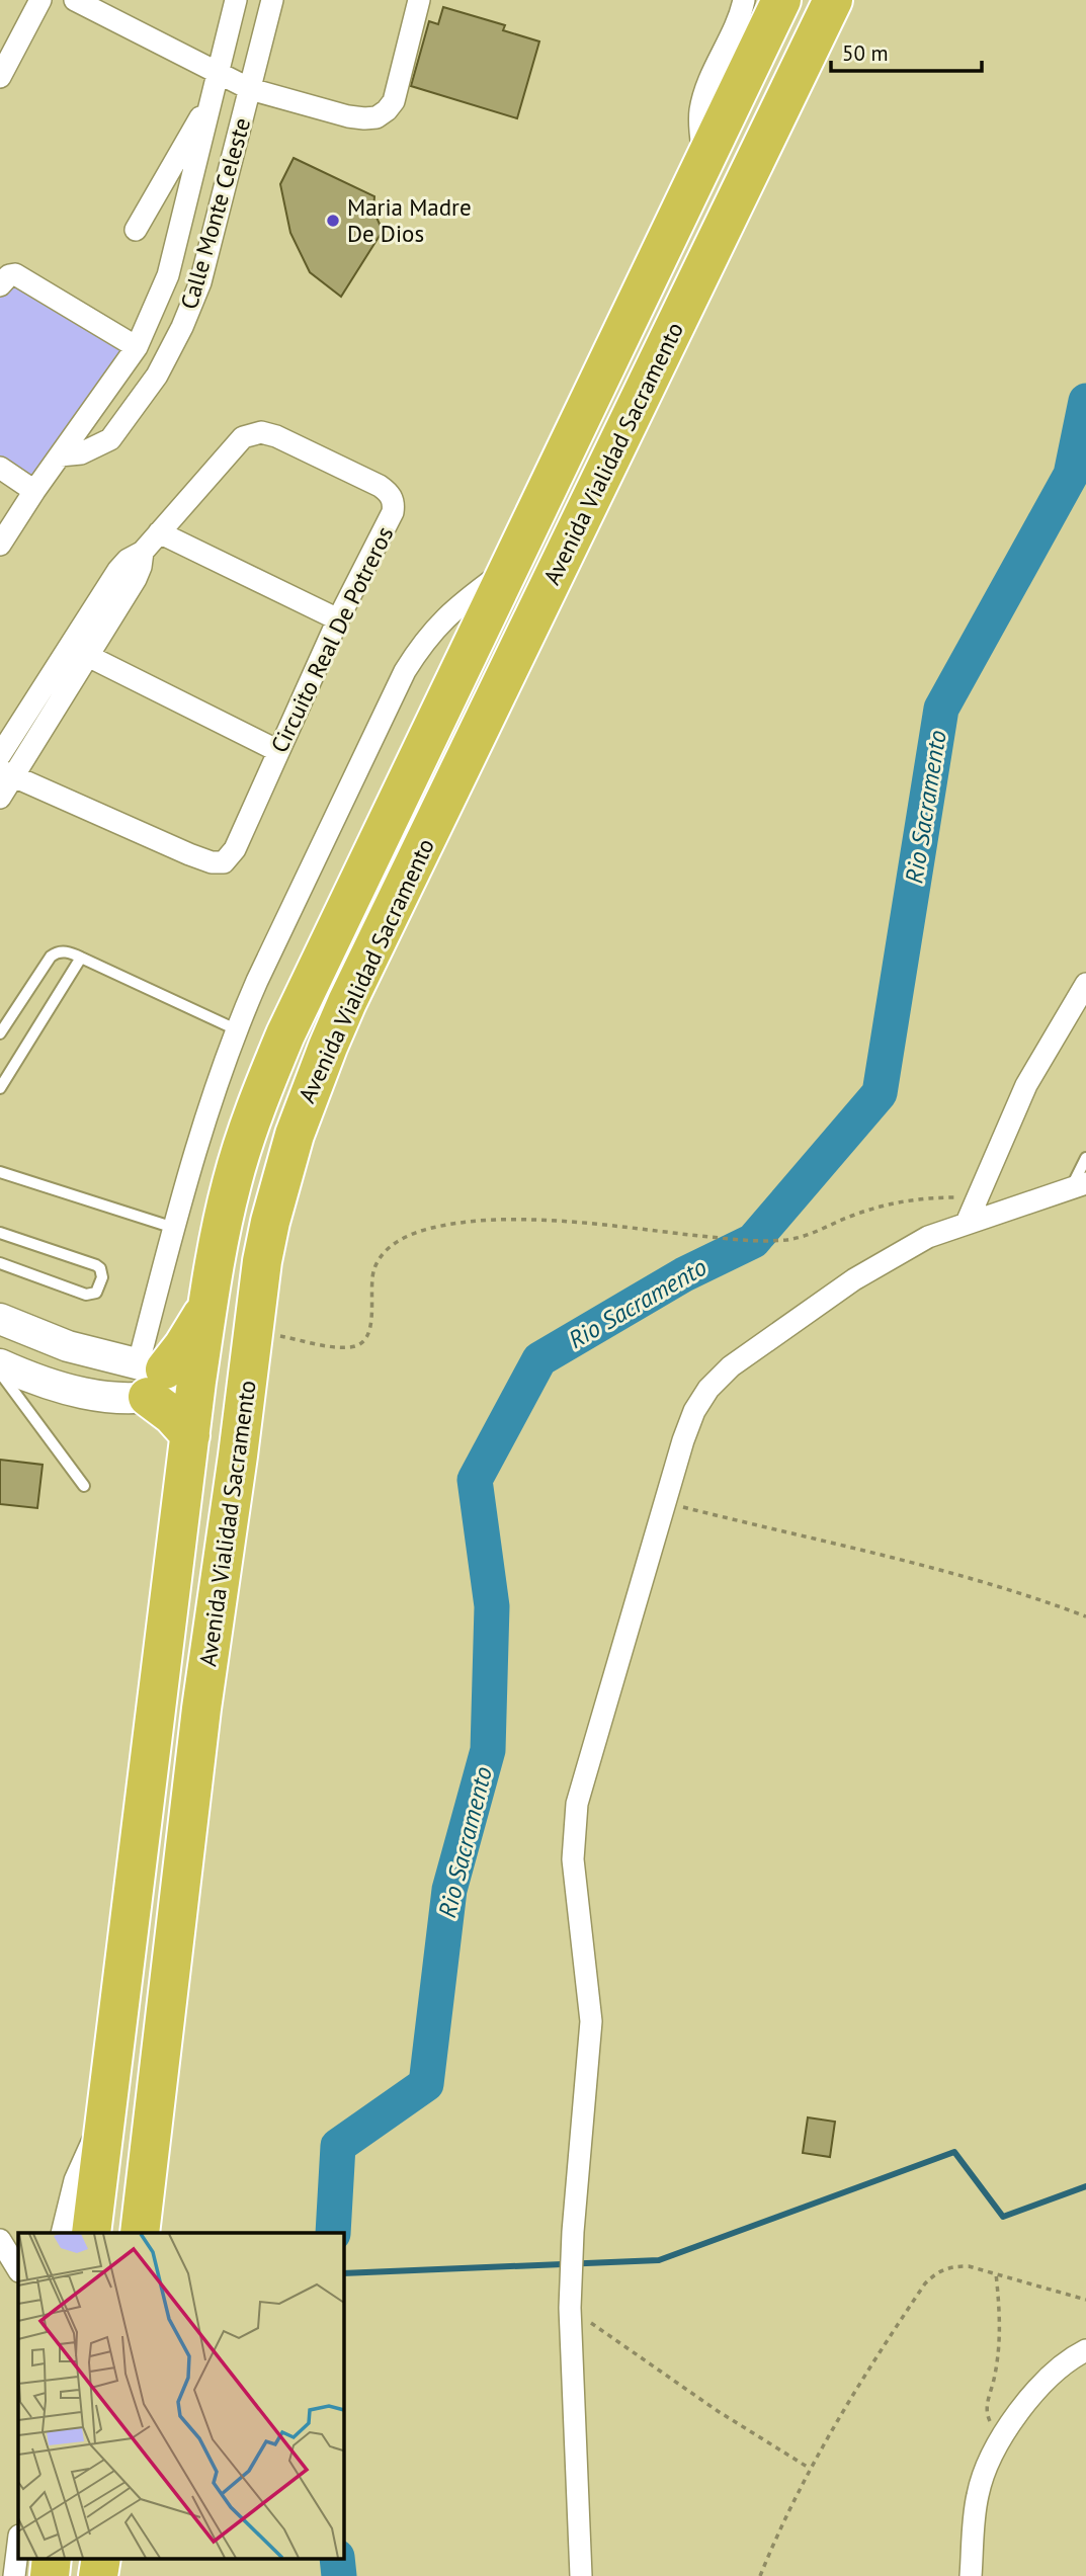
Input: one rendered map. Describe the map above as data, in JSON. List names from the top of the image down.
{
  "streets": {
    "highway": ["Avenida Vialidad Sacramento"],
    "street": ["Calle Monte Celeste", "Circuito Real De Potreros"]
  },
  "water": ["Rio Sacramento"],
  "places": ["Maria Madre De Dios"],
  "scale_bar": "50 m"
}
